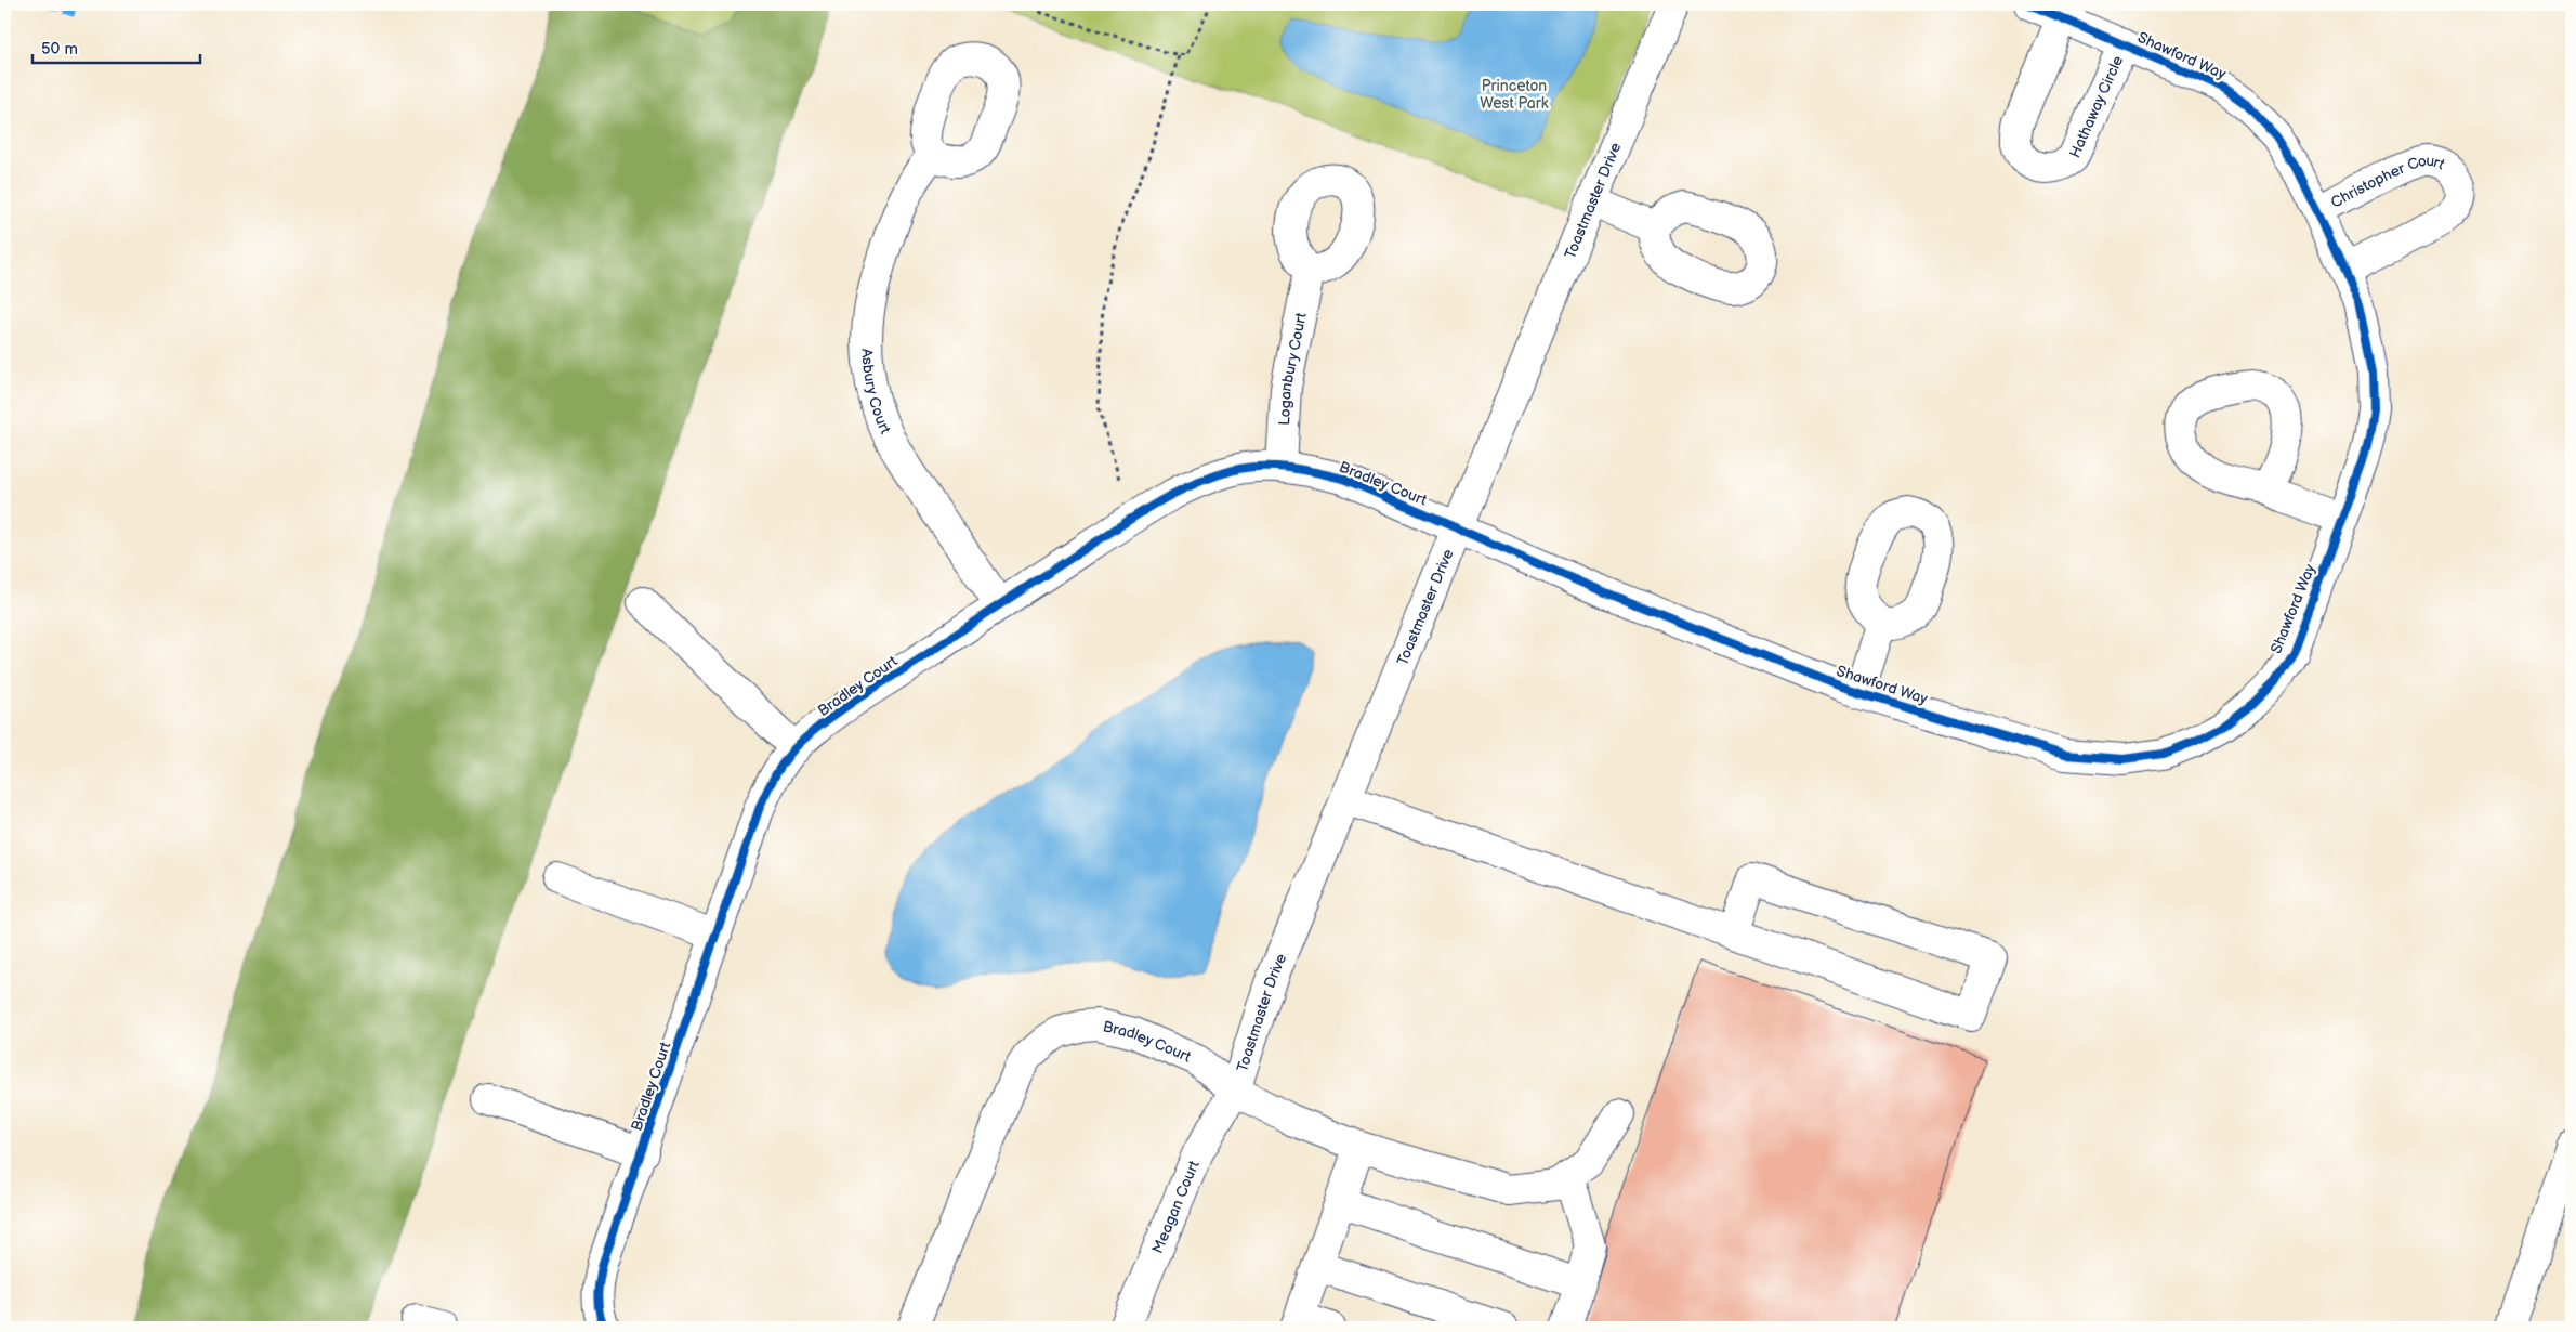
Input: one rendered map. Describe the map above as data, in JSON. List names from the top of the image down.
{
  "streets": {
    "street": [
      "Shawford Way",
      "Hathaway Circle",
      "Christopher Court",
      "Toastmaster Drive",
      "Loganbury Court",
      "Asbury Court",
      "Bradley Court",
      "Meagan Court"
    ]
  },
  "crossings": [
    ["Shawford Way", "Hathaway Circle"],
    ["Shawford Way", "Christopher Court"],
    ["Shawford Way", "Toastmaster Drive"],
    ["Shawford Way", "Bradley Court"],
    ["Toastmaster Drive", "Bradley Court"],
    ["Toastmaster Drive", "Meagan Court"],
    ["Loganbury Court", "Bradley Court"],
    ["Asbury Court", "Bradley Court"],
    ["Bradley Court", "Meagan Court"]
  ],
  "parks": ["Princeton West Park"],
  "scale_bar": "50 m"
}
